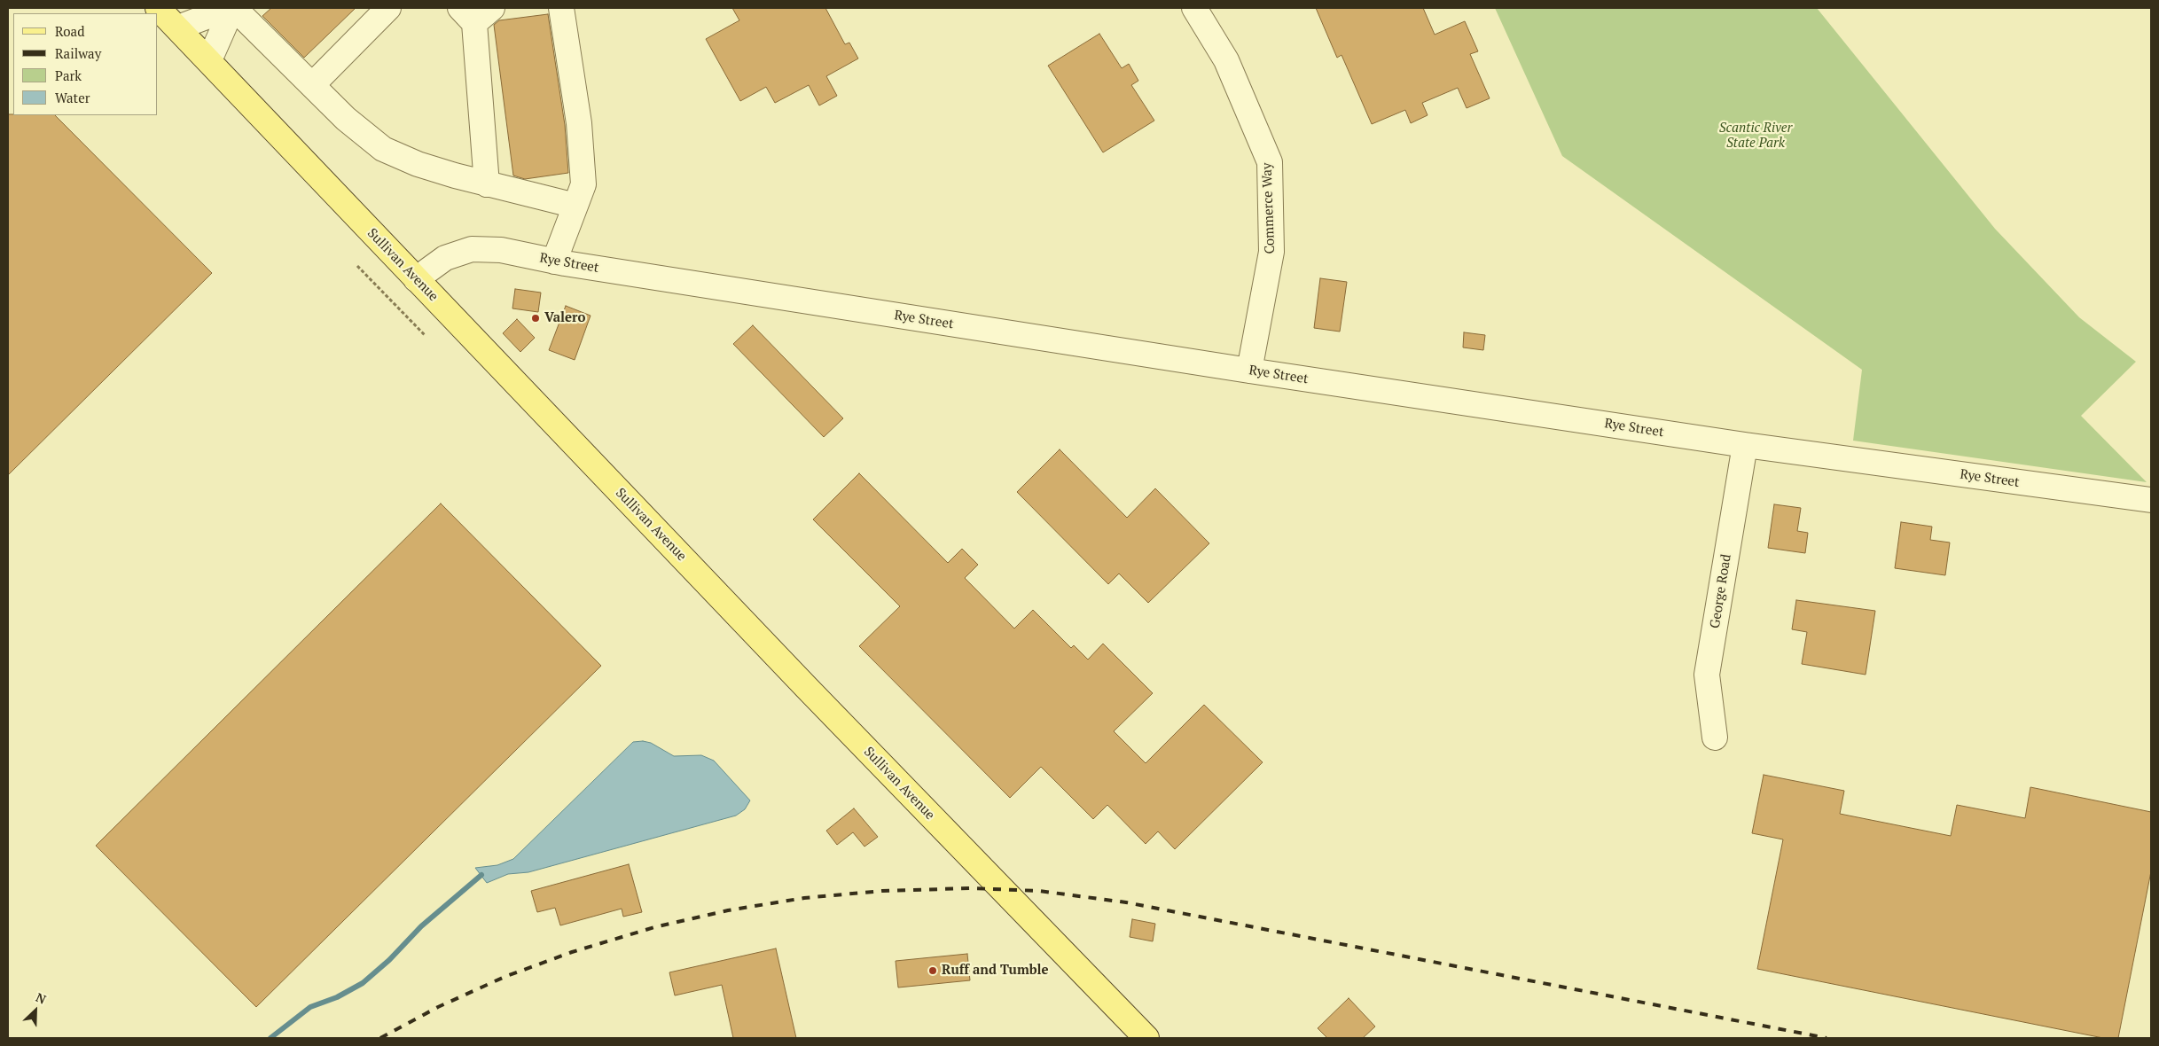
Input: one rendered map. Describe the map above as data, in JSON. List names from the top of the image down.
{
  "streets": {
    "main road": ["Sullivan Avenue"],
    "street": ["Commerce Way", "Rye Street", "George Road"]
  },
  "crossings": [
    ["Commerce Way", "Rye Street"],
    ["Rye Street", "Sullivan Avenue"],
    ["Rye Street", "George Road"]
  ],
  "parks": ["Scantic River State Park"],
  "places": ["Valero", "Ruff and Tumble"],
  "legend": [
    "Road",
    "Railway",
    "Park",
    "Water"
  ],
  "north": "top right"
}
